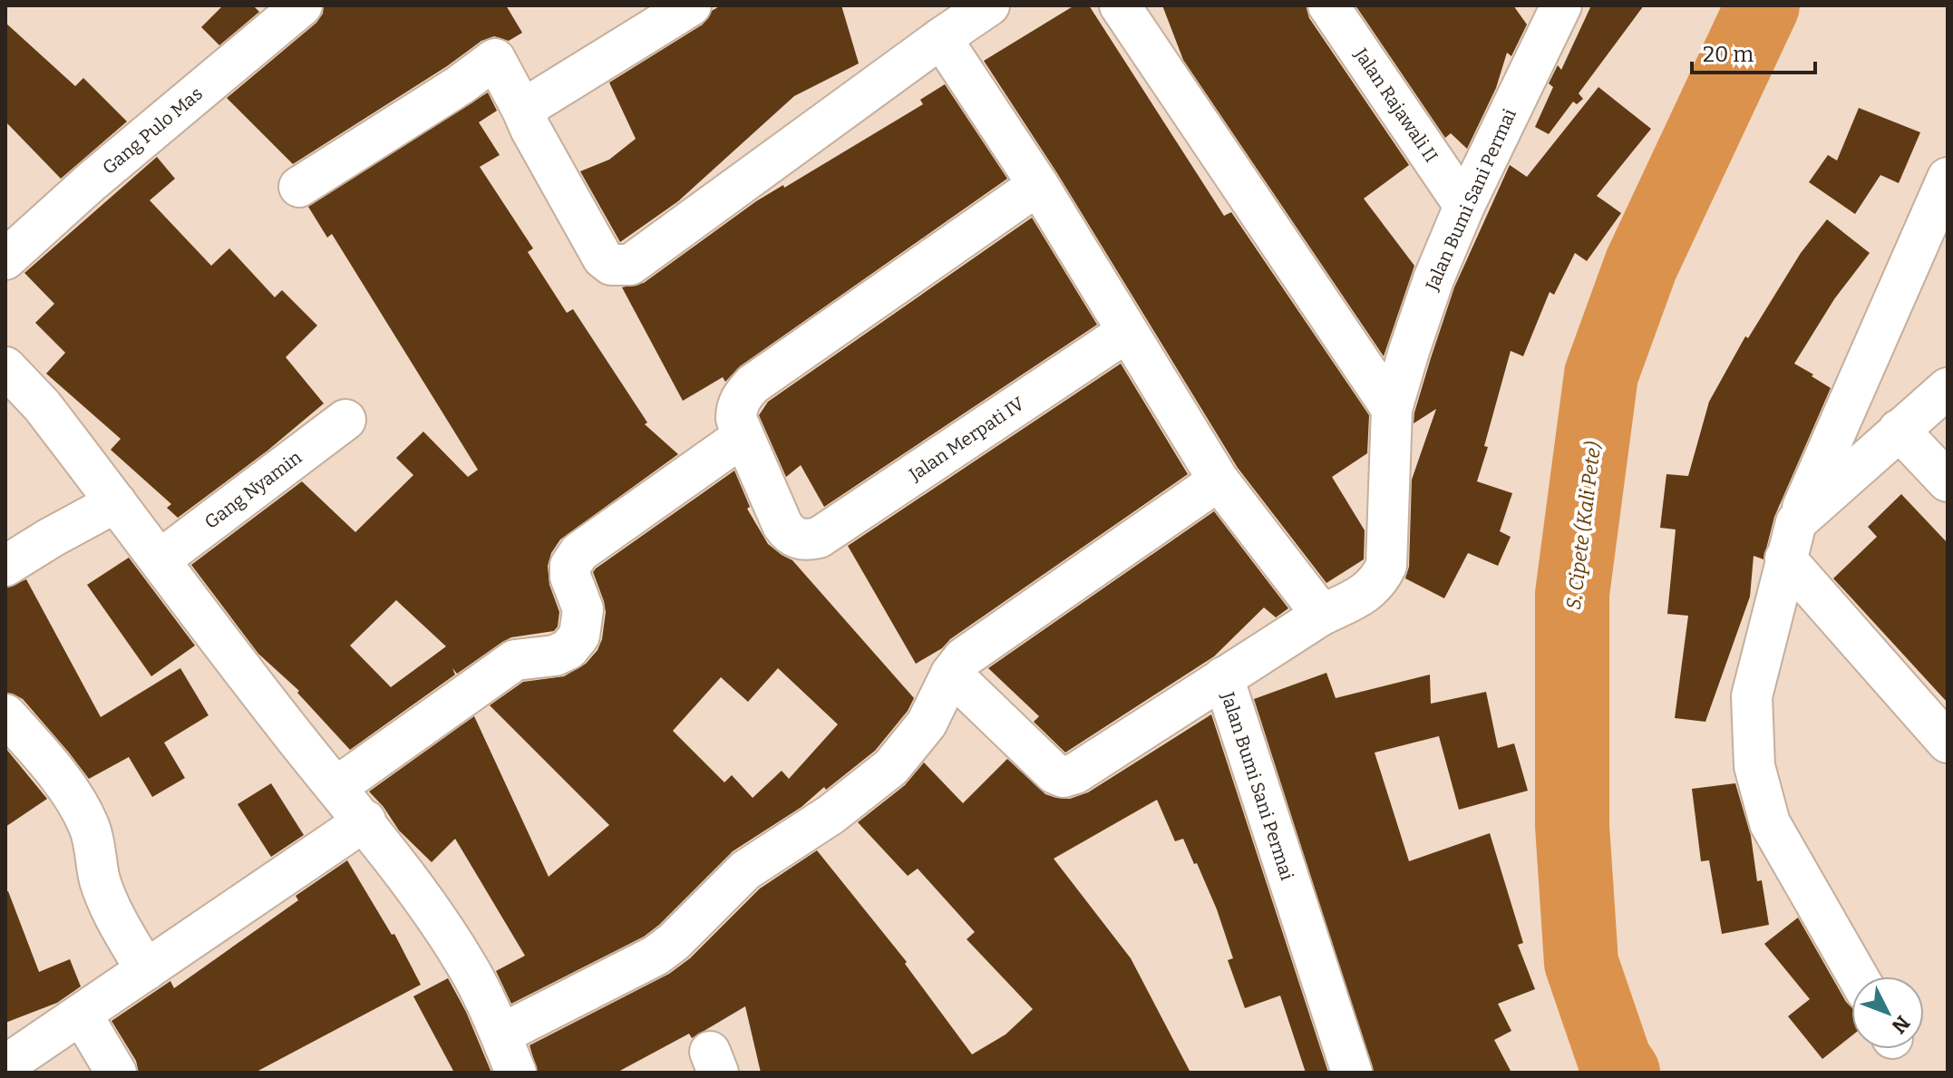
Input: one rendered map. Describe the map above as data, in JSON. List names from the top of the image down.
{
  "streets": {
    "street": [
      "Jalan Rajawali II",
      "Gang Pulo Mas",
      "Jalan Bumi Sani Permai",
      "Jalan Merpati IV",
      "Gang Nyamin"
    ]
  },
  "crossings": [
    ["Jalan Rajawali II", "Jalan Bumi Sani Permai"]
  ],
  "water": ["S. Cipete (Kali Pete)"],
  "scale_bar": "20 m",
  "north": "bottom right"
}
